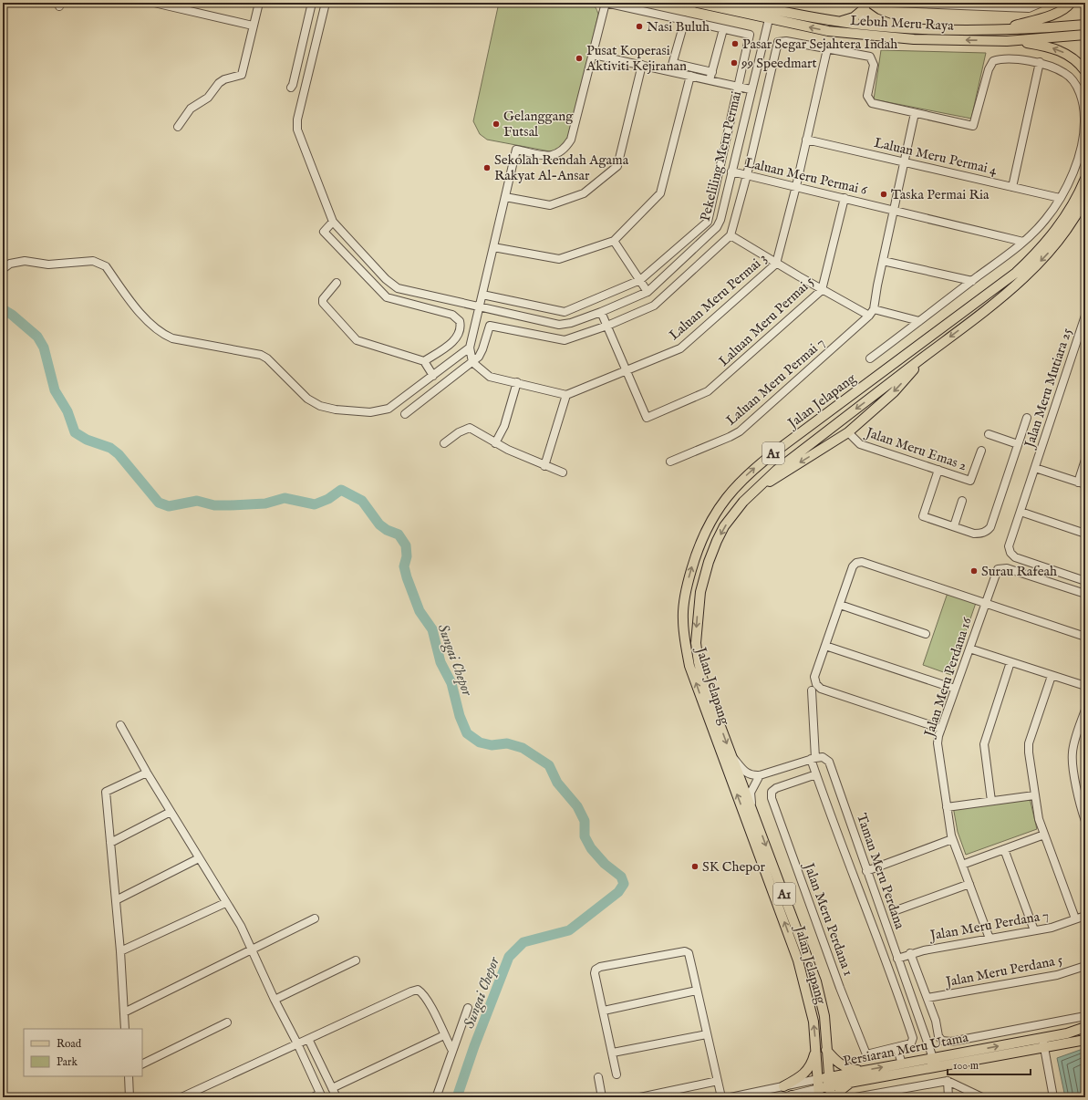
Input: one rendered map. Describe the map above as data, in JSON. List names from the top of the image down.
{
  "streets": {
    "main road": [
      "Lebuh Meru Raya",
      "Jalan Jelapang",
      "A1",
      "Persiaran Meru Utama"
    ],
    "street": [
      "Pekeliling Meru Permai",
      "Laluan Meru Permai 4",
      "Laluan Meru Permai 6",
      "Laluan Meru Permai 3",
      "Laluan Meru Permai 5",
      "Laluan Meru Permai 7",
      "Jalan Meru Mutiara 25",
      "Jalan Meru Emas 2",
      "Jalan Meru Perdana 16",
      "Taman Meru Perdana",
      "Jalan Meru Perdana 1",
      "Jalan Meru Perdana 7",
      "Jalan Meru Perdana 5"
    ]
  },
  "crossings": [
    ["Lebuh Meru Raya", "Pekeliling Meru Permai"],
    ["Pekeliling Meru Permai", "Laluan Meru Permai 6"],
    ["Laluan Meru Permai 4", "Laluan Meru Permai 3"],
    ["Laluan Meru Permai 6", "Laluan Meru Permai 3"],
    ["Laluan Meru Permai 6", "Laluan Meru Permai 5"],
    ["Laluan Meru Permai 3", "Laluan Meru Permai 5"],
    ["Jalan Jelapang", "Persiaran Meru Utama"],
    ["Jalan Meru Perdana 16", "Jalan Meru Perdana 7"],
    ["Taman Meru Perdana", "Jalan Meru Perdana 7"],
    ["Taman Meru Perdana", "Persiaran Meru Utama"]
  ],
  "water": ["Sungai Chepor"],
  "places": [
    "Nasi Buluh",
    "Pasar Segar Sejahtera Indah",
    "Pusat Koperasi Aktiviti Kejiranan",
    "99 Speedmart",
    "Gelanggang Futsal",
    "Sekolah Rendah Agama Rakyat Al-Ansar",
    "Taska Permai Ria",
    "Surau Rafeah",
    "SK Chepor"
  ],
  "legend": ["Road", "Park"],
  "scale_bar": "100 m"
}
